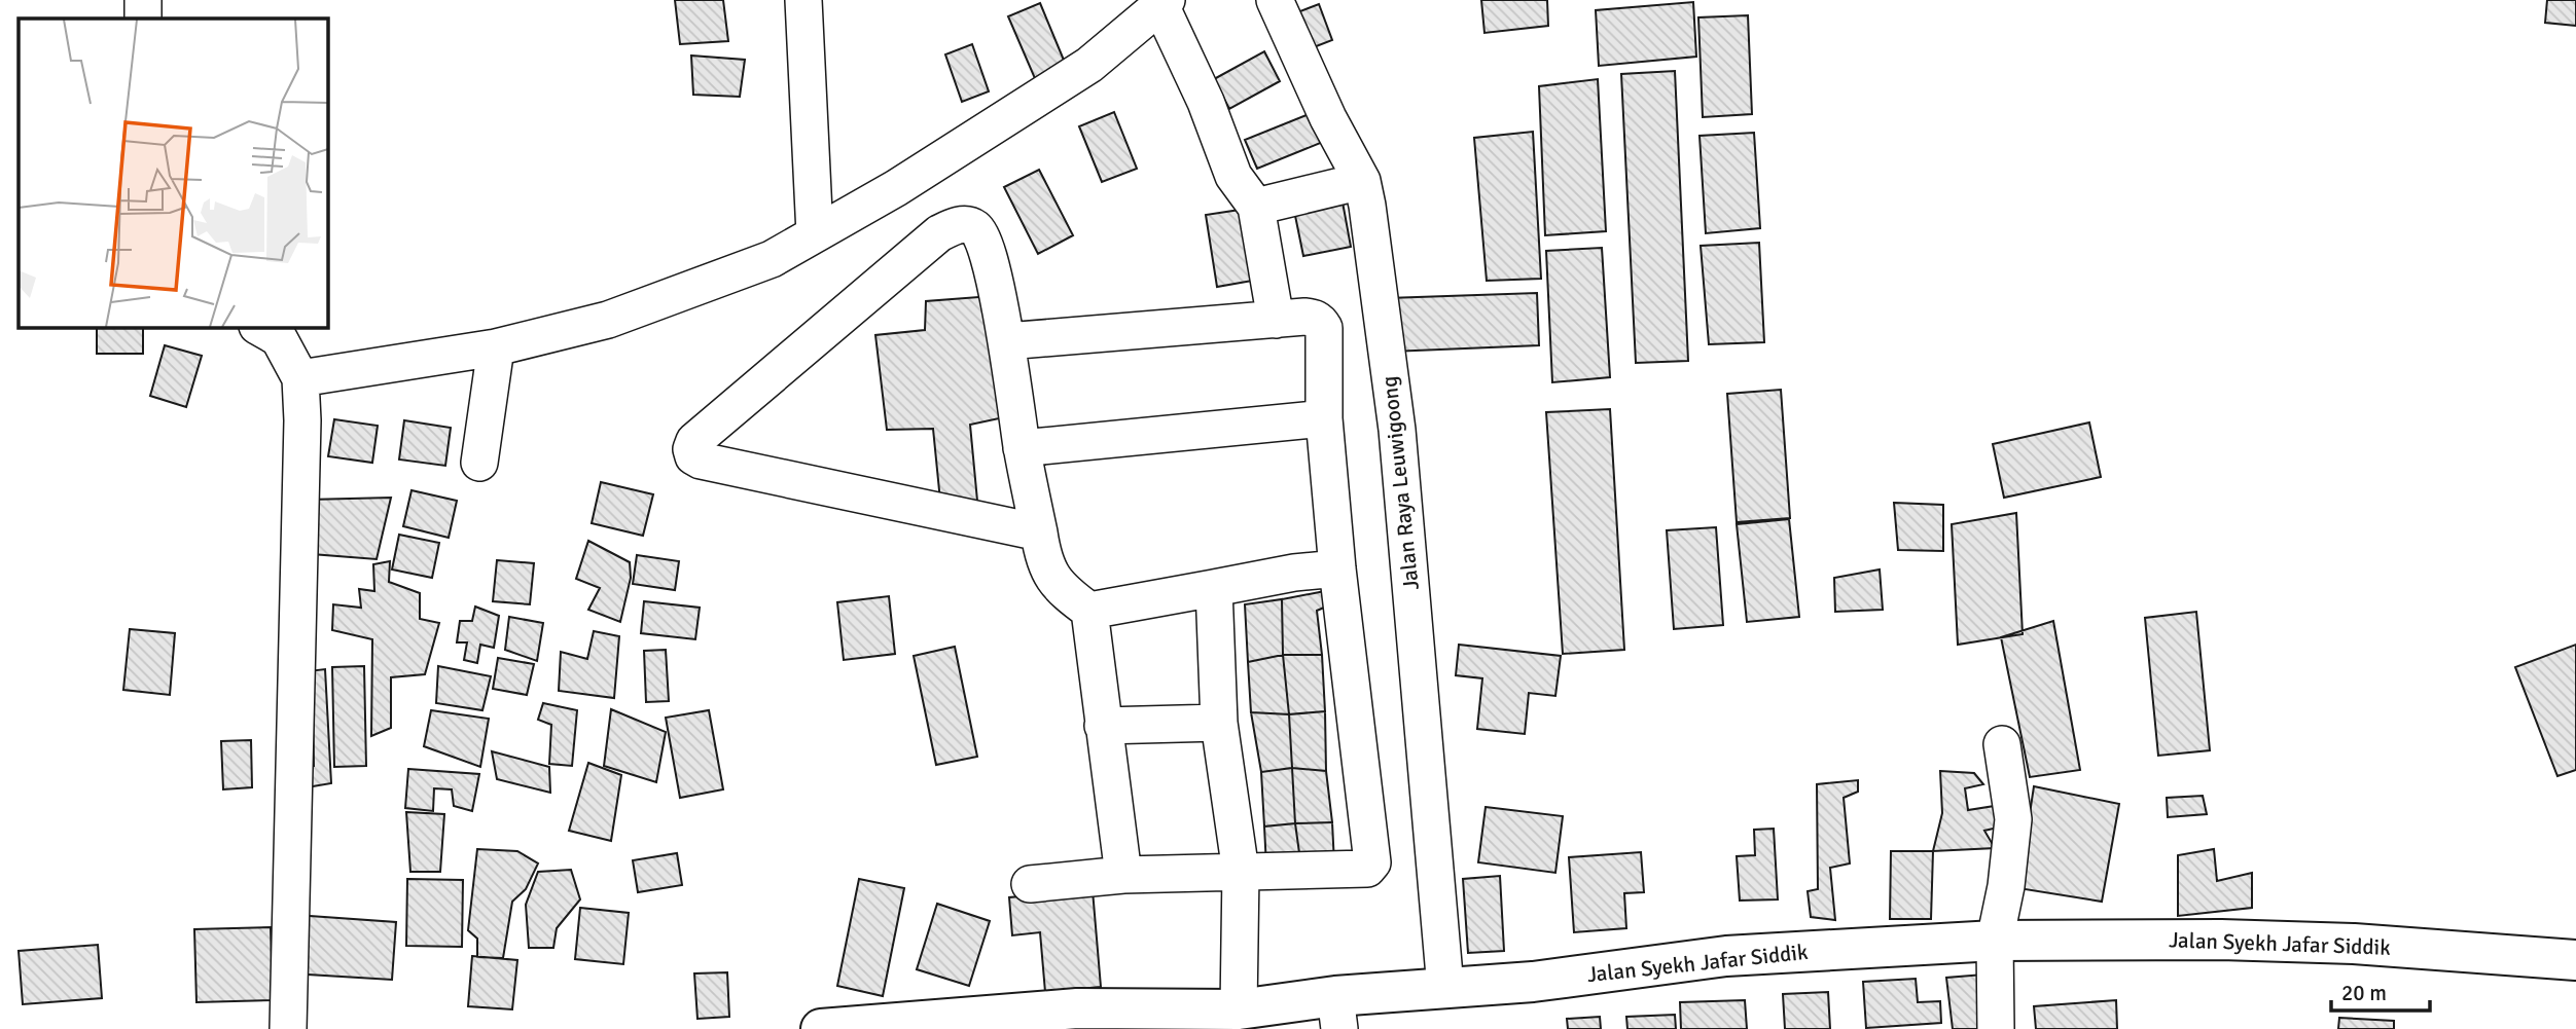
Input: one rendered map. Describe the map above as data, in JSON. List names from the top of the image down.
{
  "streets": {
    "main road": ["Jalan Syekh Jafar Siddik"],
    "street": ["Jalan Raya Leuwigoong"]
  },
  "crossings": [
    ["Jalan Raya Leuwigoong", "Jalan Syekh Jafar Siddik"]
  ],
  "scale_bar": "20 m"
}
